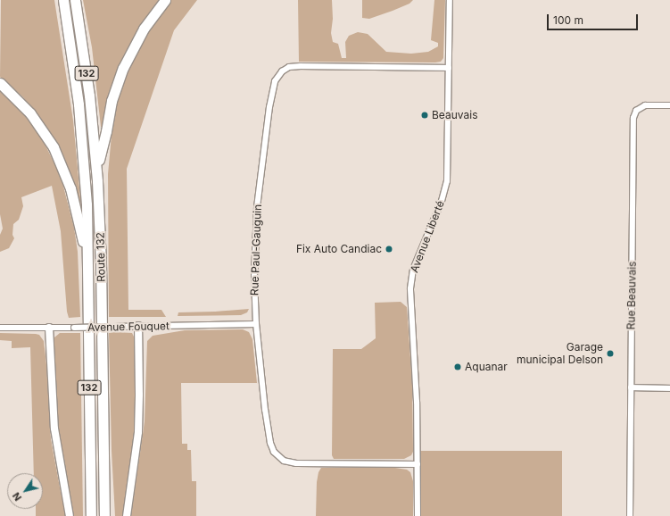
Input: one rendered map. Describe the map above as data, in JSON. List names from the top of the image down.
{
  "streets": {
    "highway": ["132", "Route 132"],
    "street": [
      "Avenue Liberté",
      "Rue Paul-Gauguin",
      "Rue Beauvais",
      "Avenue Fouquet"
    ]
  },
  "crossings": [
    ["Avenue Liberté", "Rue Paul-Gauguin"],
    ["Rue Paul-Gauguin", "Avenue Fouquet"]
  ],
  "places": [
    "Beauvais",
    "Fix Auto Candiac",
    "Garage municipal Delson",
    "Aquanar"
  ],
  "scale_bar": "100 m",
  "north": "bottom left"
}
